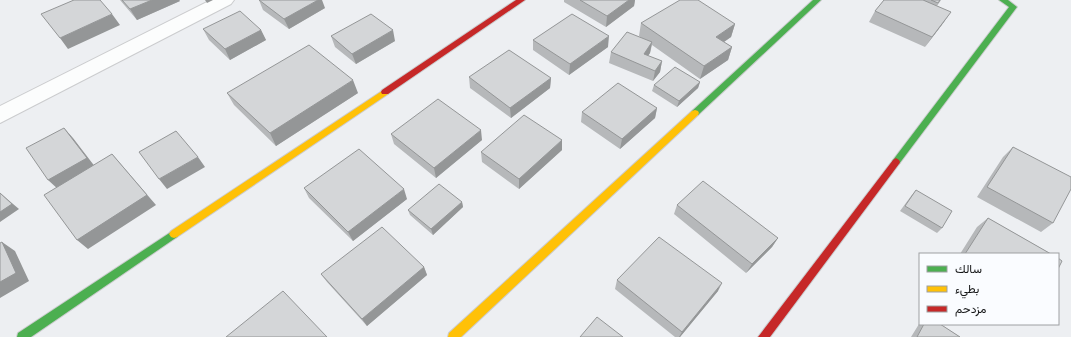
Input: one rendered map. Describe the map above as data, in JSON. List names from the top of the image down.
{
  "legend": ["سالك", "بطيء", "مزدحم"]
}
